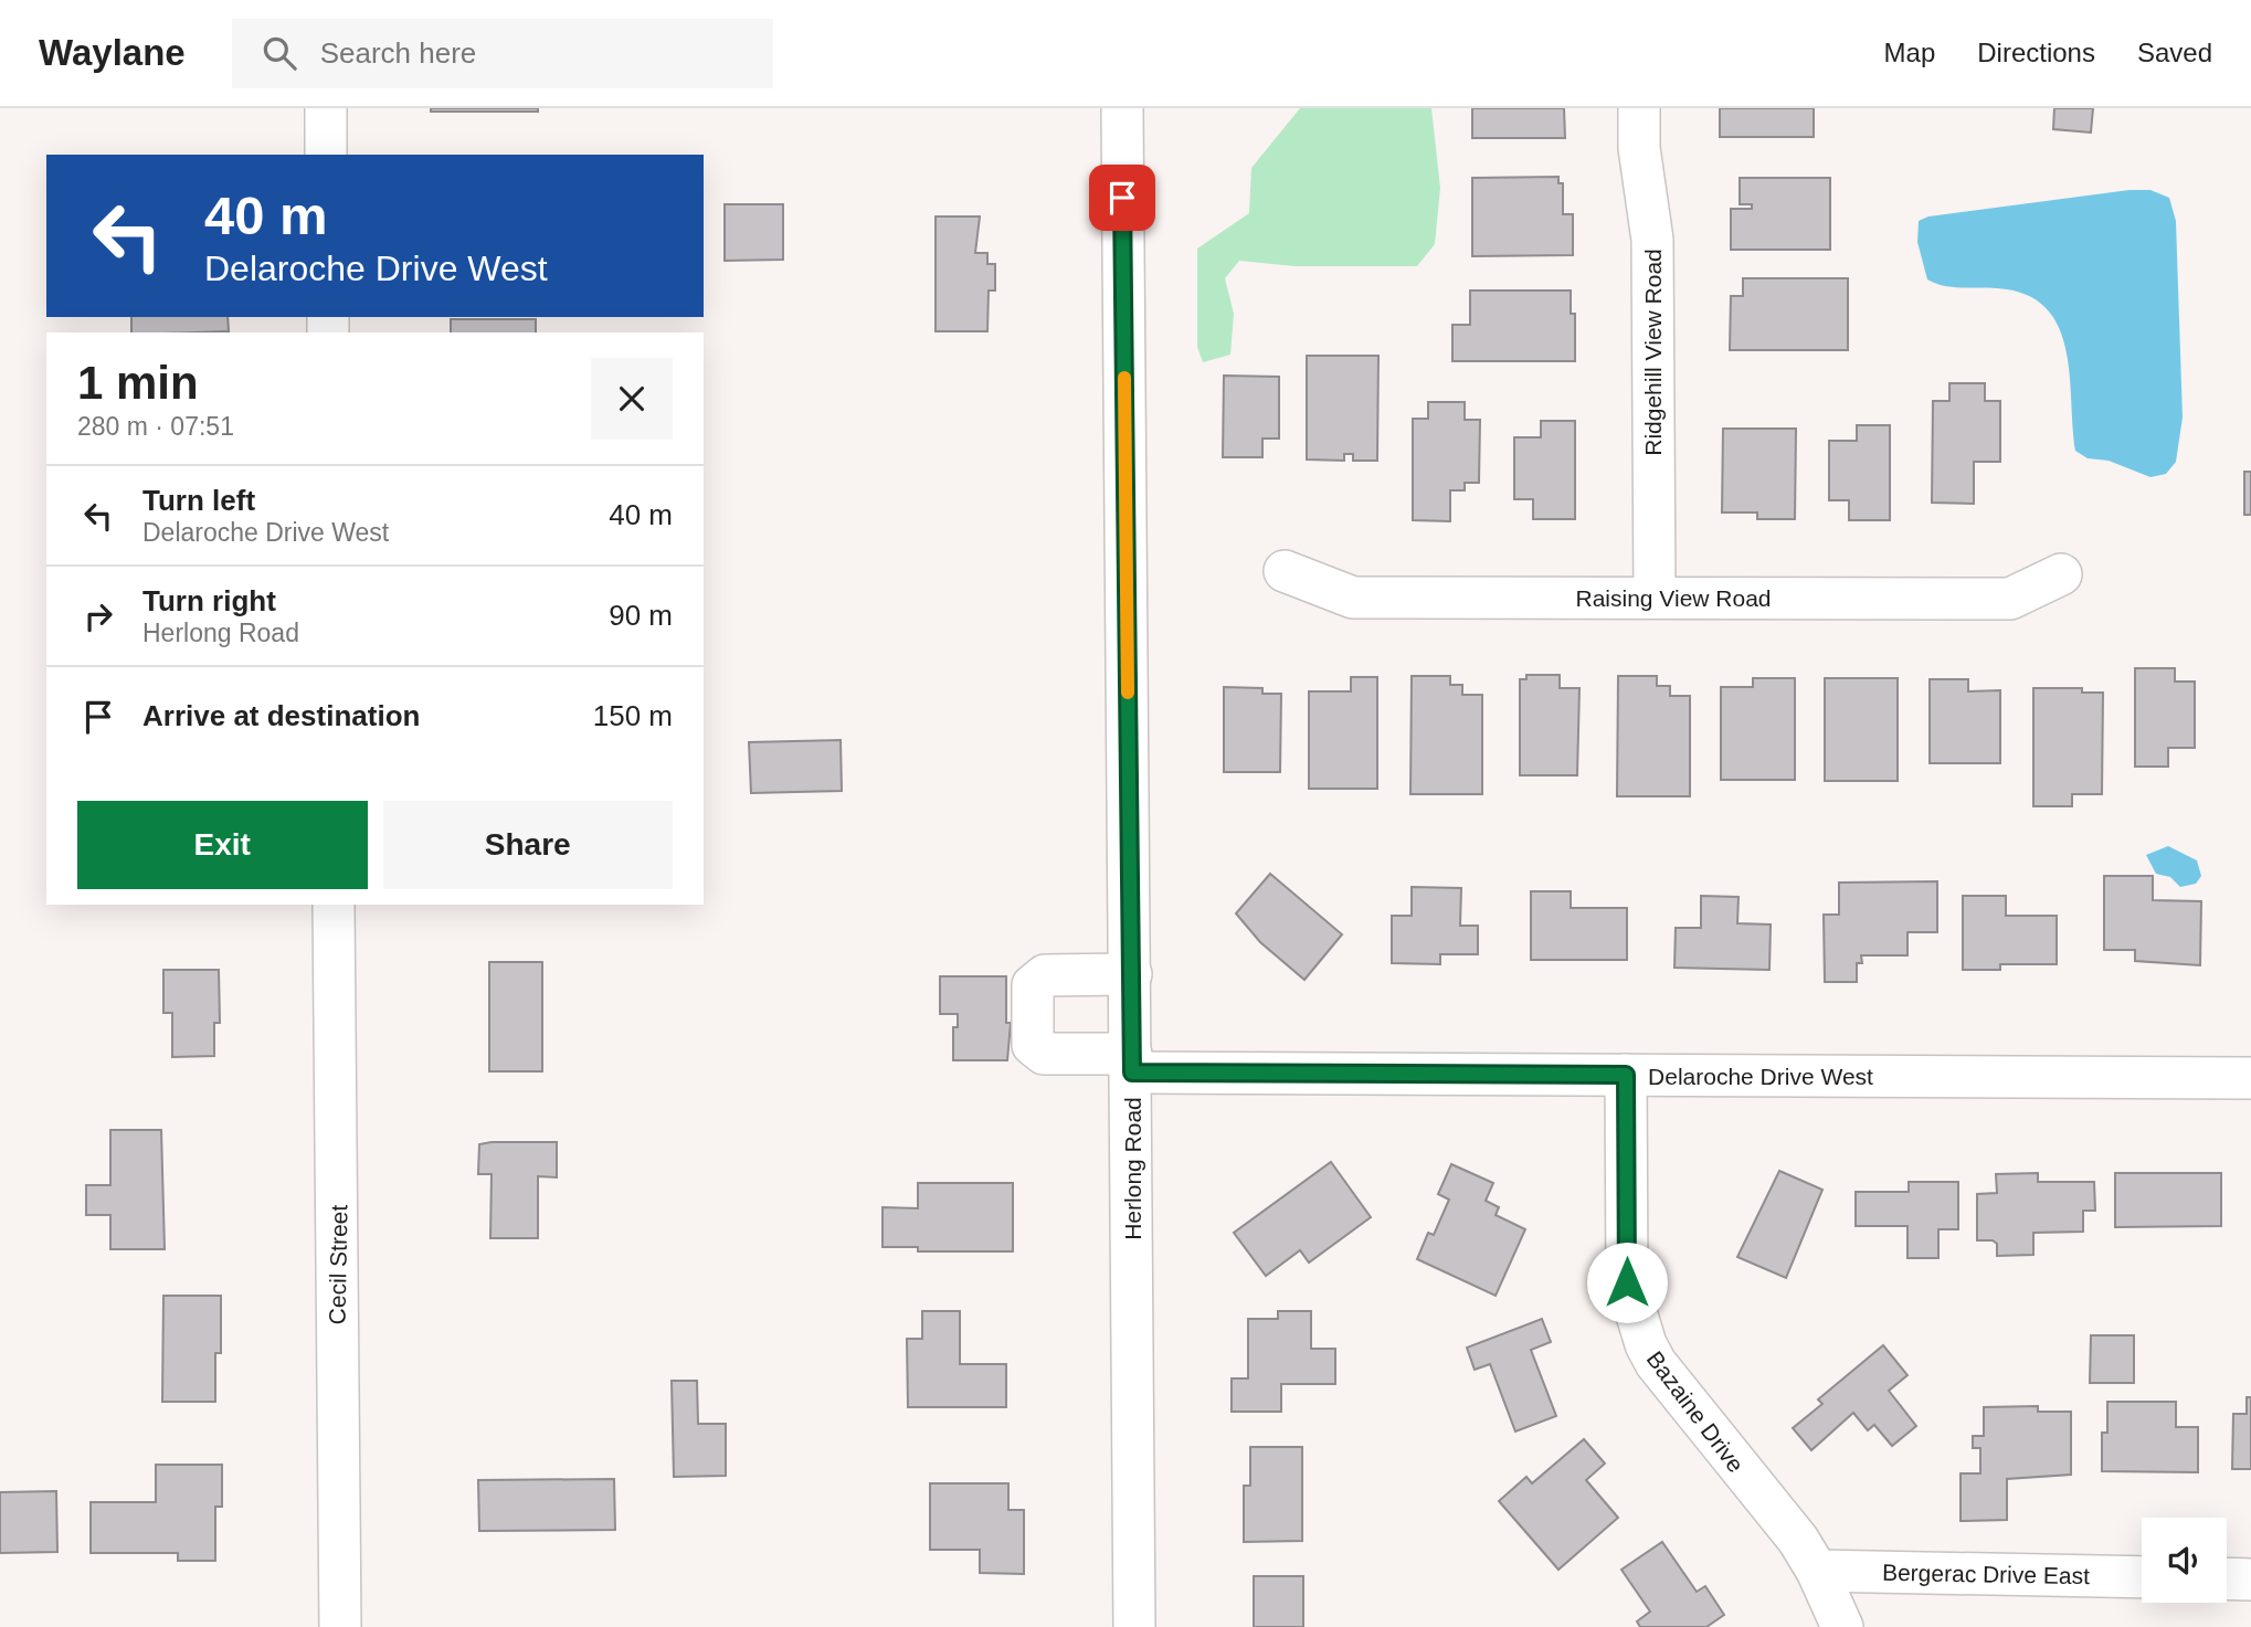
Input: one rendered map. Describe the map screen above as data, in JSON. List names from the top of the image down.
{
  "streets": {
    "street": [
      "Ridgehill View Road",
      "Raising View Road",
      "Delaroche Drive West",
      "Herlong Road",
      "Cecil Street",
      "Bazaine Drive",
      "Bergerac Drive East"
    ]
  },
  "crossings": [
    ["Ridgehill View Road", "Raising View Road"],
    ["Delaroche Drive West", "Herlong Road"],
    ["Delaroche Drive West", "Bazaine Drive"],
    ["Bazaine Drive", "Bergerac Drive East"]
  ],
  "page": {
    "header": "Waylane",
    "search": "Search here",
    "nav": ["Map", "Directions", "Saved"],
    "turn": ["40 m", "Delaroche Drive West"],
    "heading": ["1 min", "280 m · 07:51"],
    "list": [
      {
        "name": "Turn left",
        "note": "Delaroche Drive West",
        "value": "40 m"
      },
      {
        "name": "Turn right",
        "note": "Herlong Road",
        "value": "90 m"
      },
      {
        "name": "Arrive at destination",
        "value": "150 m"
      }
    ],
    "buttons": ["Exit", "Share"]
  }
}
